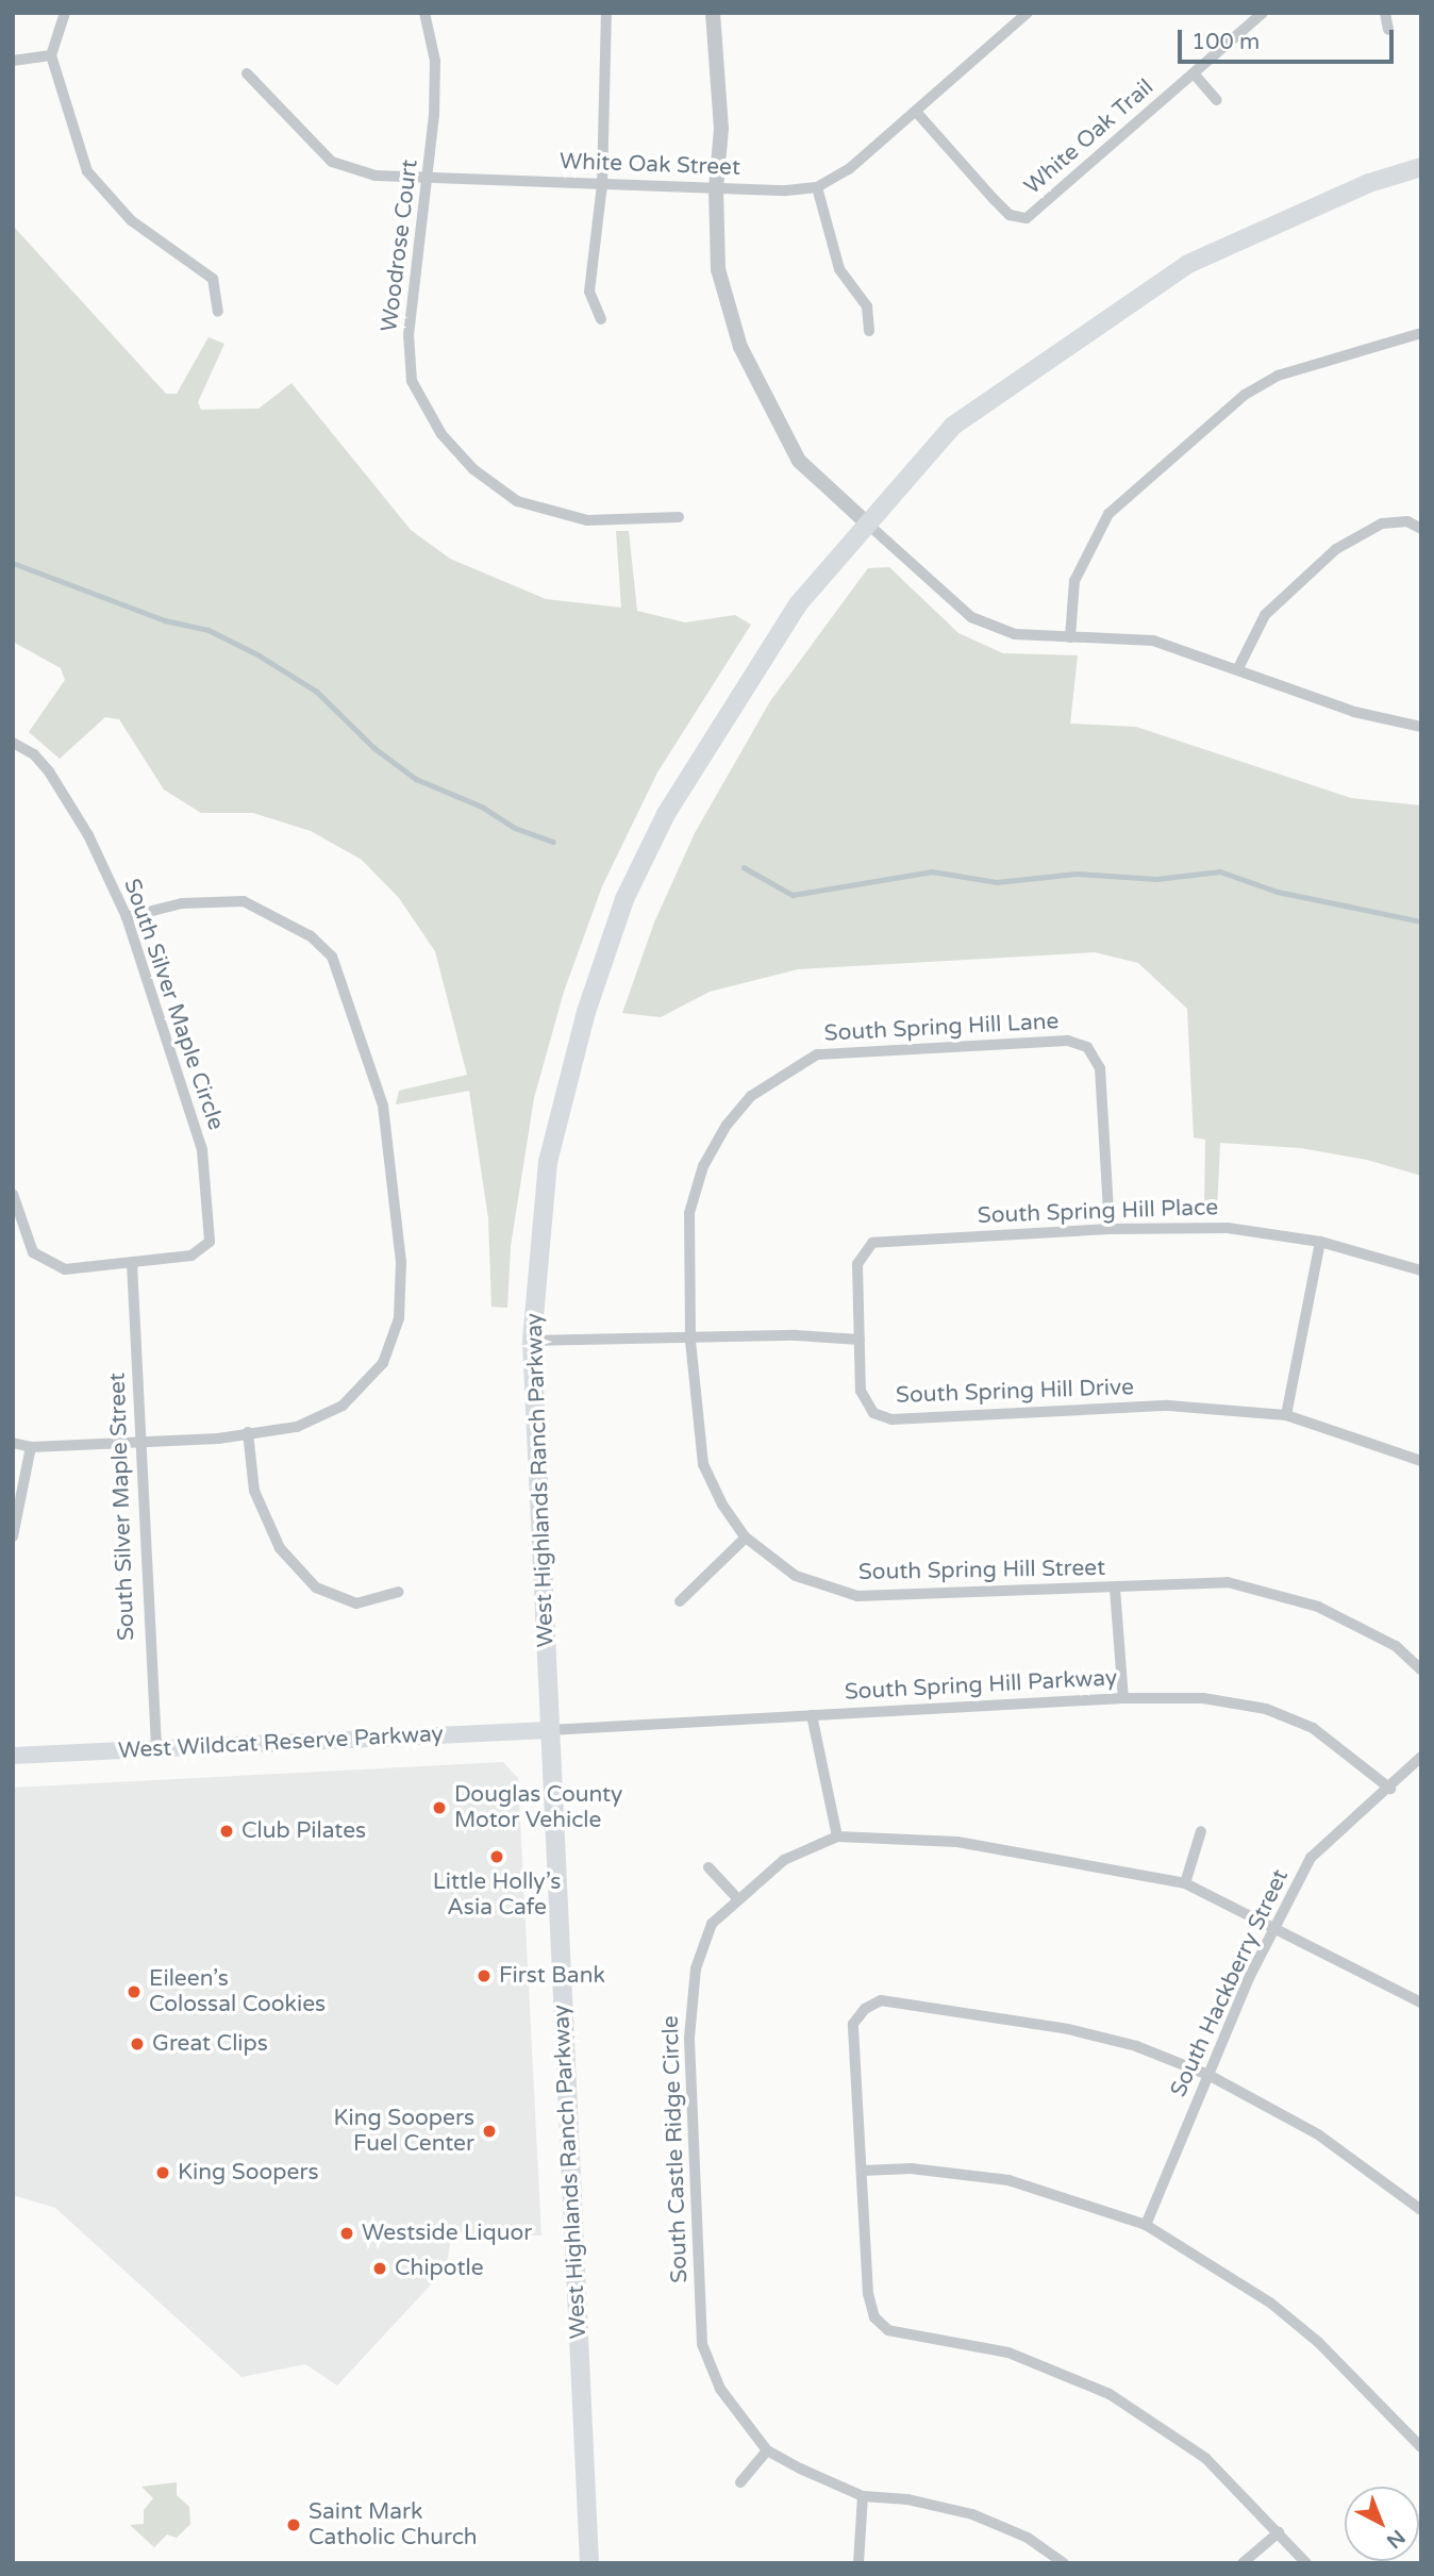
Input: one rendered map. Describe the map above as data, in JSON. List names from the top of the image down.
{
  "streets": {
    "main road": ["West Highlands Ranch Parkway", "West Wildcat Reserve Parkway"],
    "street": [
      "White Oak Trail",
      "White Oak Street",
      "Woodrose Court",
      "South Silver Maple Circle",
      "South Spring Hill Lane",
      "South Spring Hill Place",
      "South Spring Hill Drive",
      "South Silver Maple Street",
      "South Spring Hill Street",
      "South Spring Hill Parkway",
      "South Hackberry Street",
      "South Castle Ridge Circle"
    ]
  },
  "crossings": [
    ["White Oak Trail", "White Oak Street"],
    ["White Oak Street", "Woodrose Court"],
    ["South Silver Maple Circle", "South Silver Maple Street"],
    ["South Spring Hill Lane", "South Spring Hill Place"],
    ["South Spring Hill Lane", "South Spring Hill Street"],
    ["South Spring Hill Place", "South Spring Hill Drive"],
    ["West Highlands Ranch Parkway", "South Spring Hill Parkway"],
    ["West Highlands Ranch Parkway", "West Wildcat Reserve Parkway"],
    ["South Silver Maple Street", "West Wildcat Reserve Parkway"],
    ["South Spring Hill Parkway", "West Wildcat Reserve Parkway"],
    ["South Spring Hill Parkway", "South Hackberry Street"],
    ["South Hackberry Street", "South Castle Ridge Circle"]
  ],
  "places": [
    "Douglas County Motor Vehicle",
    "Club Pilates",
    "Little Holly’s Asia Cafe",
    "First Bank",
    "Eileen’s Colossal Cookies",
    "Great Clips",
    "King Soopers Fuel Center",
    "King Soopers",
    "Westside Liquor",
    "Chipotle",
    "Saint Mark Catholic Church"
  ],
  "scale_bar": "100 m",
  "north": "bottom right"
}
